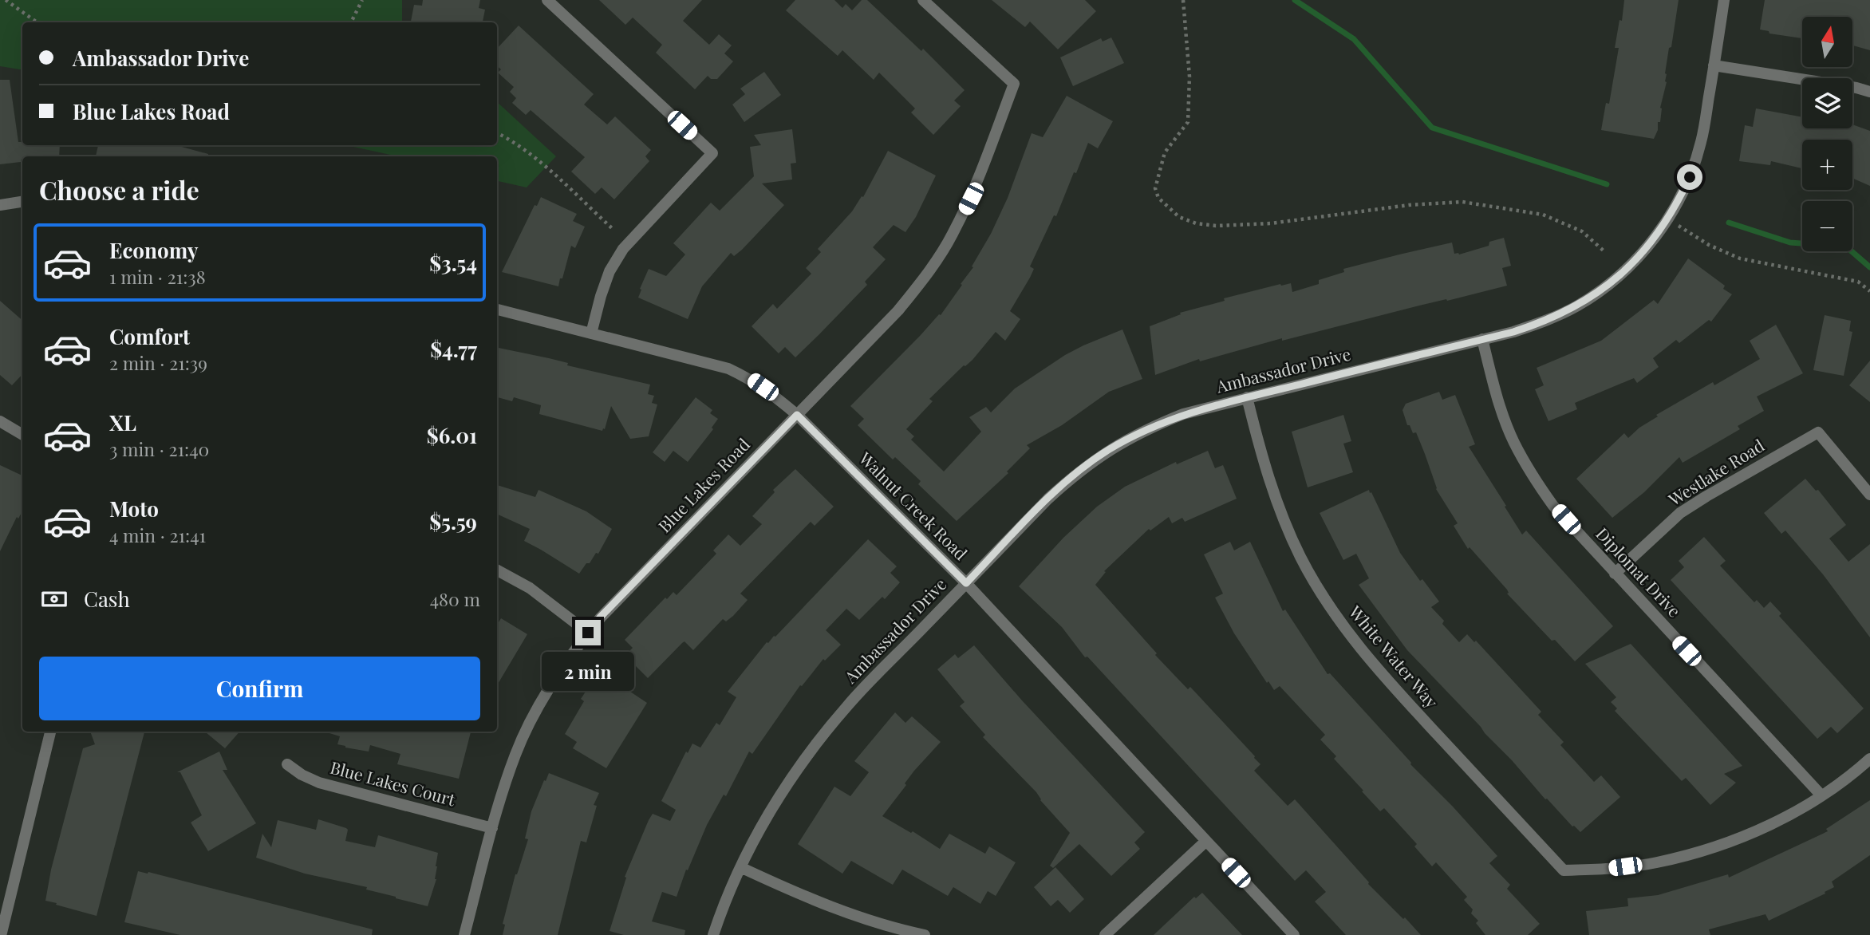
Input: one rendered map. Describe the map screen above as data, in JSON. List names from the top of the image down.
{
  "streets": {
    "street": [
      "Ambassador Drive",
      "Westlake Road",
      "Blue Lakes Road",
      "Walnut Creek Road",
      "Diplomat Drive",
      "White Water Way",
      "Blue Lakes Court"
    ]
  },
  "crossings": [
    ["Ambassador Drive", "Walnut Creek Road"],
    ["Ambassador Drive", "Diplomat Drive"],
    ["Ambassador Drive", "White Water Way"],
    ["Westlake Road", "Diplomat Drive"],
    ["Blue Lakes Road", "Walnut Creek Road"],
    ["Blue Lakes Road", "Blue Lakes Court"],
    ["Diplomat Drive", "White Water Way"]
  ],
  "north": "top",
  "page": {
    "map_buttons": ["+", "−"],
    "banner": ["Ambassador Drive", "Blue Lakes Road"],
    "heading": "Choose a ride",
    "list": [
      {
        "name": "Economy",
        "note": "1 min · 21:38",
        "value": "$3.54"
      },
      {
        "name": "Comfort",
        "note": "2 min · 21:39",
        "value": "$4.77"
      },
      {
        "name": "XL",
        "note": "3 min · 21:40",
        "value": "$6.01"
      },
      {
        "name": "Moto",
        "note": "4 min · 21:41",
        "value": "$5.59"
      }
    ],
    "pay": ["Cash", "480 m"],
    "buttons": "Confirm",
    "bubble": "2 min"
  }
}
